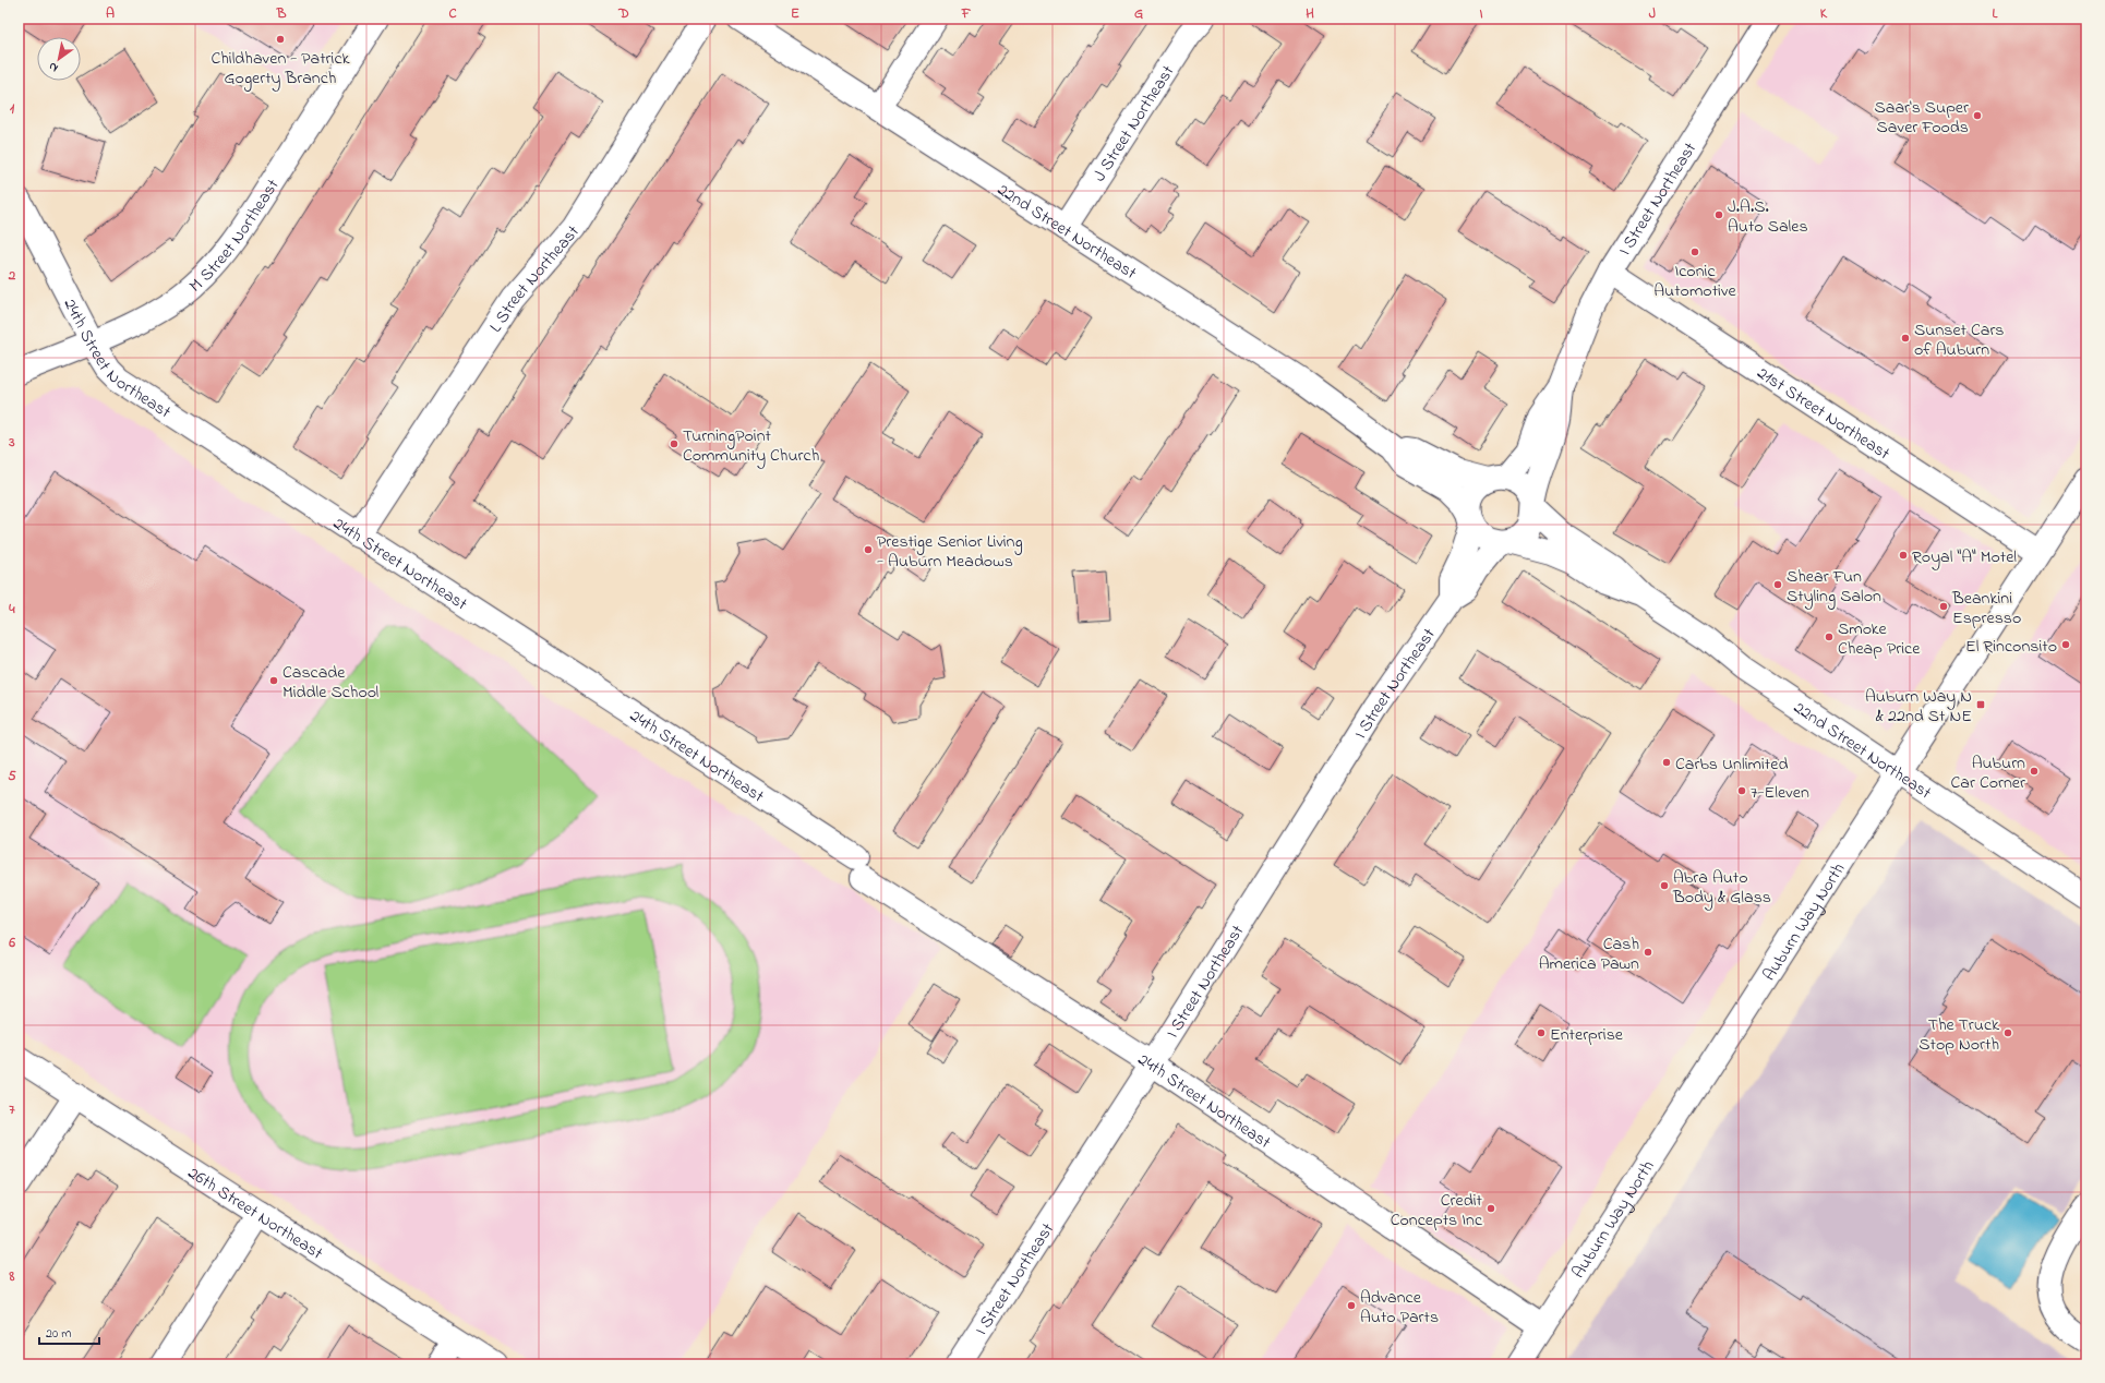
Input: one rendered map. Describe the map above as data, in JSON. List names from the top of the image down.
{
  "streets": {
    "street": [
      "J Street Northeast",
      "I Street Northeast",
      "22nd Street Northeast",
      "M Street Northeast",
      "L Street Northeast",
      "24th Street Northeast",
      "21st Street Northeast",
      "Auburn Way North",
      "26th Street Northeast"
    ]
  },
  "crossings": [
    ["J Street Northeast", "22nd Street Northeast"],
    ["I Street Northeast", "22nd Street Northeast"],
    ["I Street Northeast", "24th Street Northeast"],
    ["I Street Northeast", "21st Street Northeast"],
    ["22nd Street Northeast", "Auburn Way North"],
    ["M Street Northeast", "24th Street Northeast"],
    ["L Street Northeast", "24th Street Northeast"],
    ["24th Street Northeast", "Auburn Way North"],
    ["21st Street Northeast", "Auburn Way North"]
  ],
  "places": {
    "other": [
      "Childhaven - Patrick Gogerty Branch",
      "Saar's Super Saver Foods",
      "J.A.S. Auto Sales",
      "Iconic Automotive",
      "Sunset Cars of Auburn",
      "TurningPoint Community Church",
      "Prestige Senior Living - Auburn Meadows",
      "Royal \"A\" Motel",
      "Shear Fun Styling Salon",
      "Beankini Espresso",
      "Smoke Cheap Price",
      "El Rinconsito",
      "Cascade Middle School",
      "Carbs Unlimited",
      "Auburn Car Corner",
      "7-Eleven",
      "Abra Auto Body & Glass",
      "Cash America Pawn",
      "Enterprise",
      "The Truck Stop North",
      "Credit Concepts Inc",
      "Advance Auto Parts"
    ],
    "transit": ["Auburn Way N & 22nd St NE"]
  },
  "scale_bar": "20 m",
  "north": "bottom left",
  "grid": {
    "columns": [
      "A",
      "B",
      "C",
      "D",
      "E",
      "F",
      "G",
      "H",
      "I",
      "J",
      "K",
      "L"
    ],
    "rows": [
      "1",
      "2",
      "3",
      "4",
      "5",
      "6",
      "7",
      "8"
    ]
  }
}
